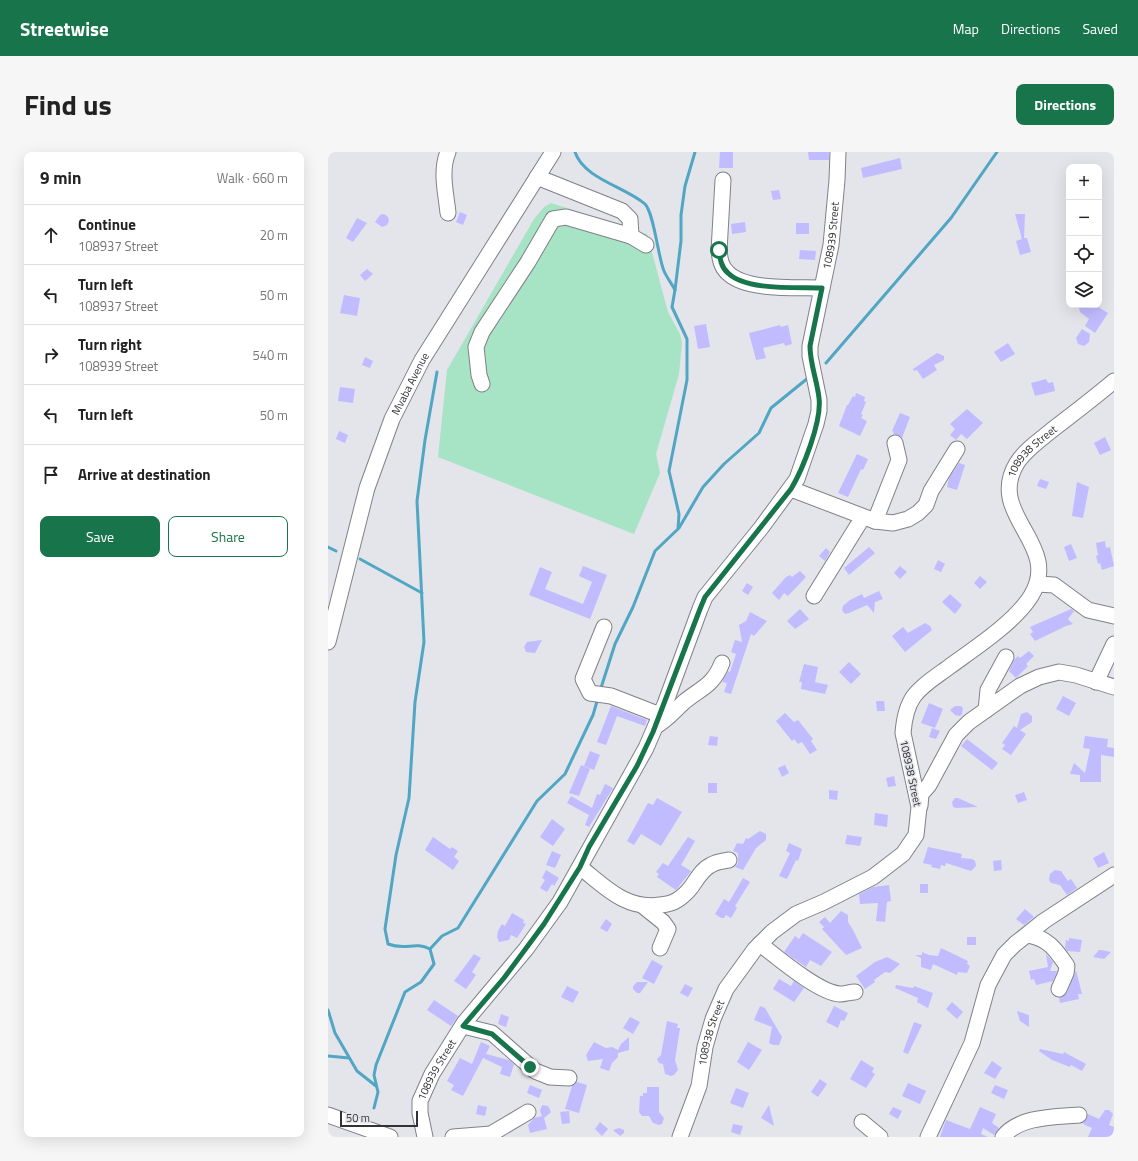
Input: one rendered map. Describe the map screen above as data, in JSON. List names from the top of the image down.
{
  "streets": {
    "street": ["108939 Street", "Mvaba Avenue", "108938 Street"]
  },
  "scale_bar": "50 m",
  "page": {
    "header": "Streetwise",
    "nav": ["Map", "Directions", "Saved"],
    "title": "Find us",
    "buttons": [
      "Directions",
      ["Save", "Share"]
    ],
    "heading": ["9 min", "Walk · 660 m"],
    "map_buttons": ["+", "−"],
    "list": [
      ["Continue", "108937 Street", "20 m"],
      ["Turn left", "108937 Street", "50 m"],
      ["Turn right", "108939 Street", "540 m"],
      ["Turn left", "50 m"],
      "Arrive at destination"
    ],
    "scale": "50 m"
  }
}
